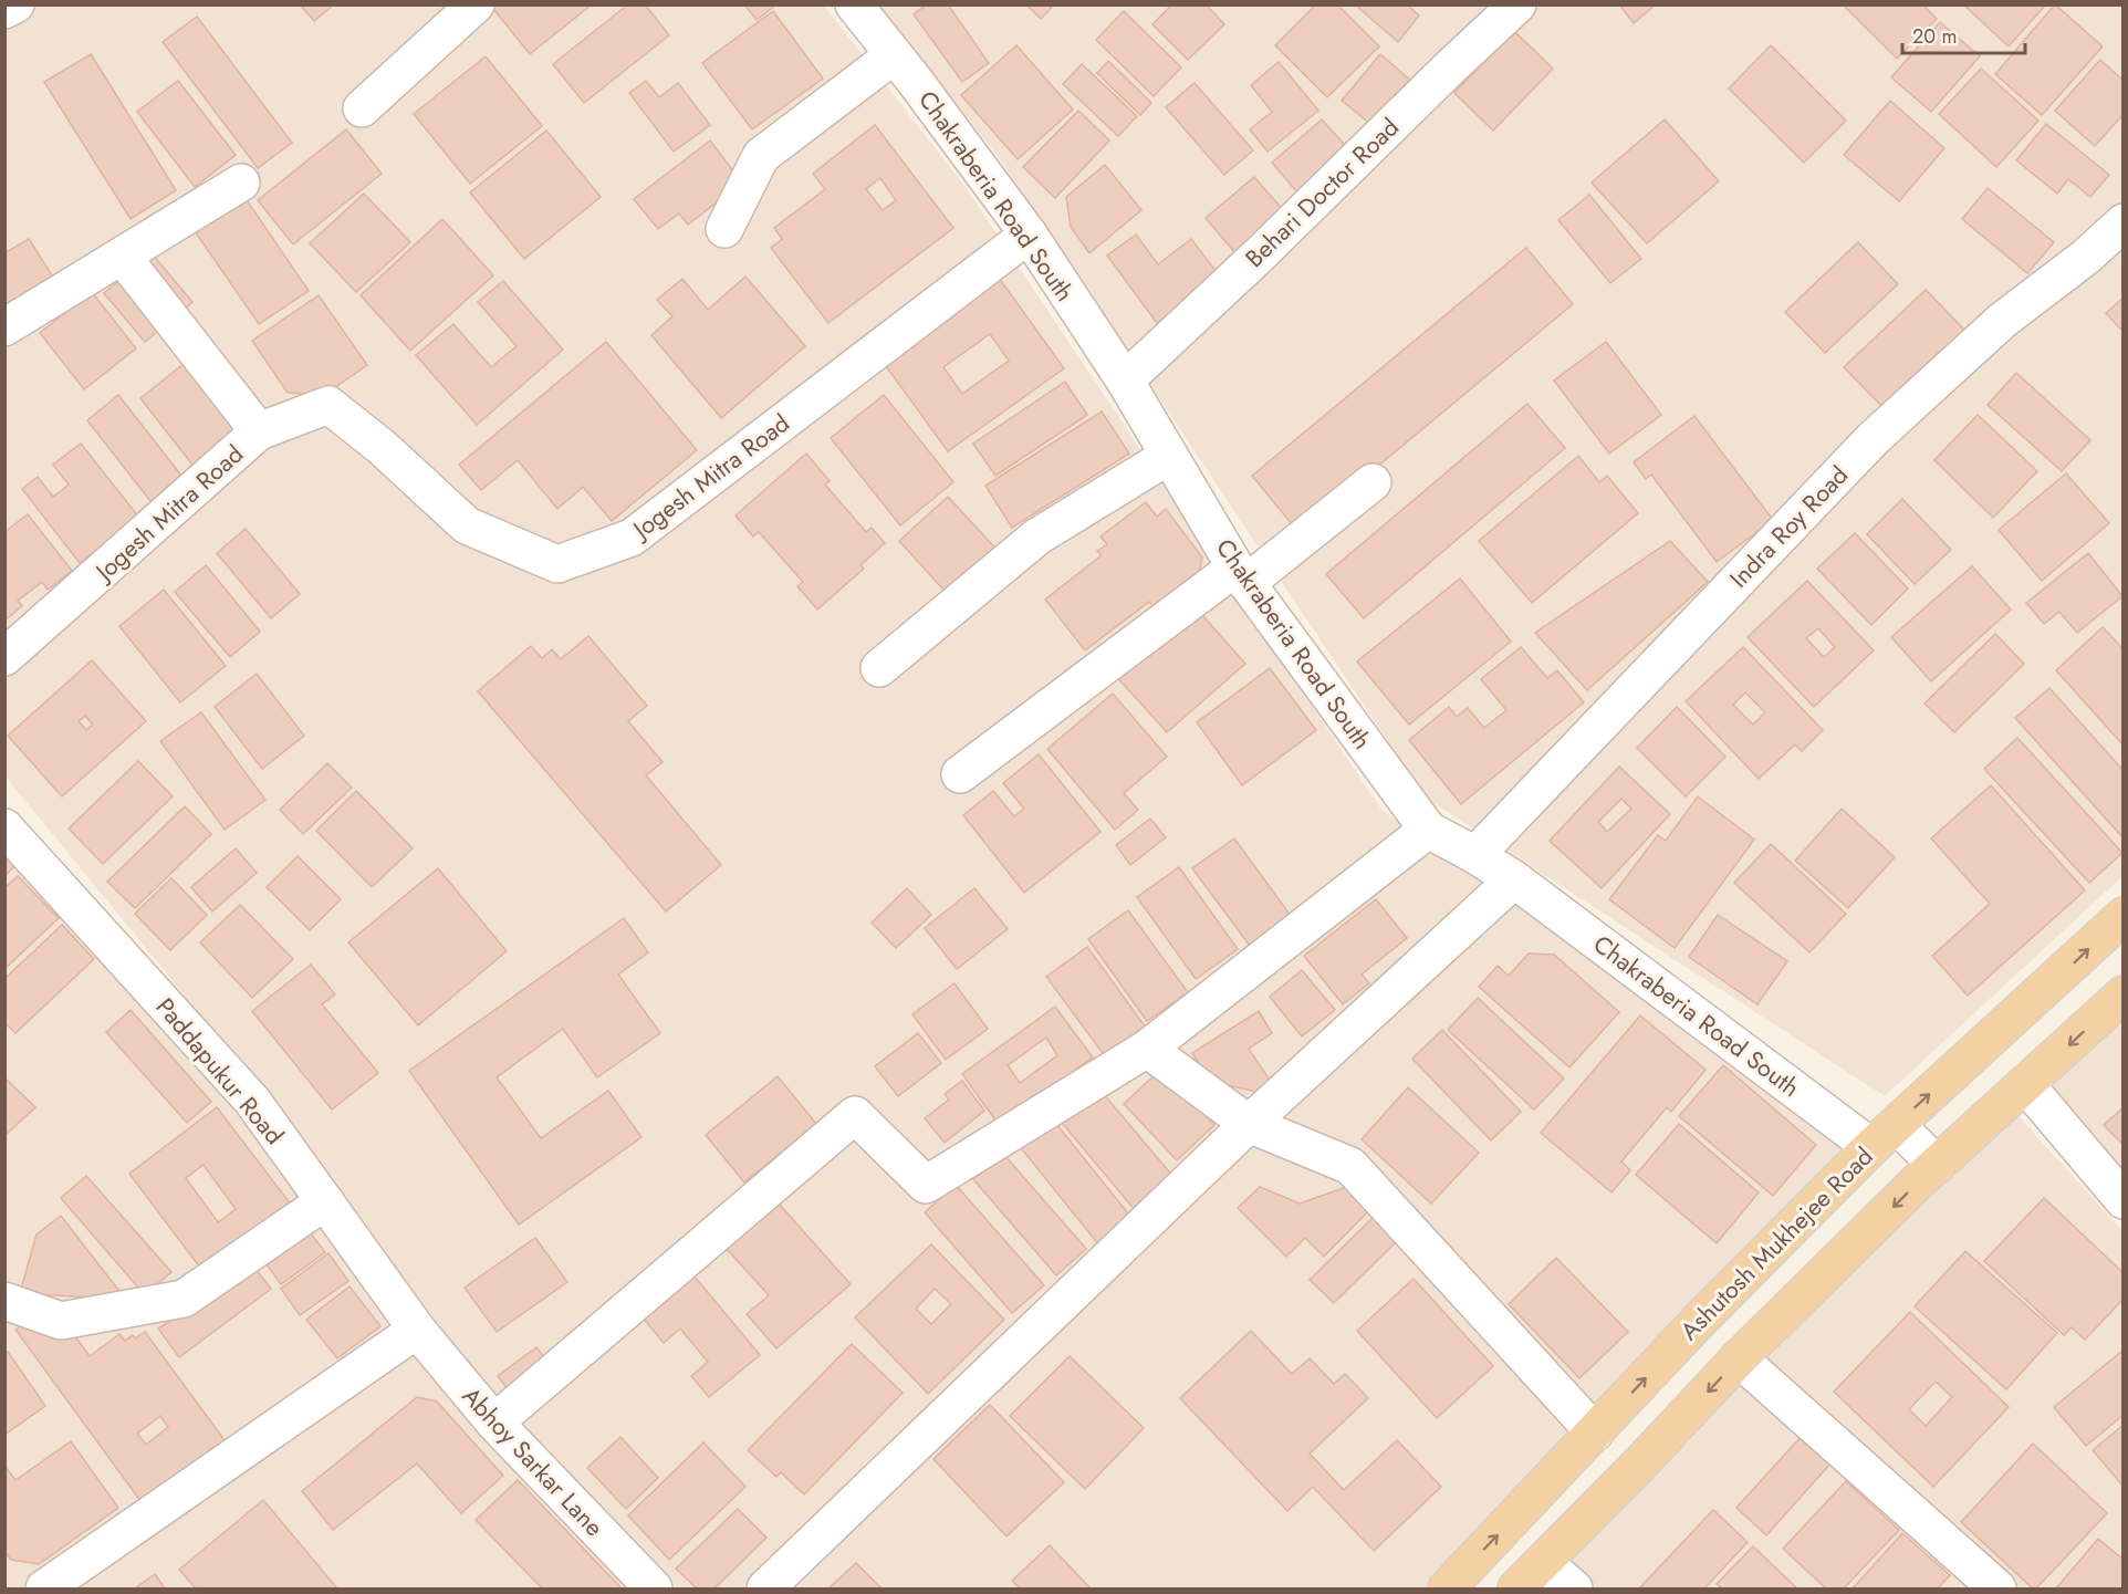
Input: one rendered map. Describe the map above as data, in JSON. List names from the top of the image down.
{
  "streets": {
    "main road": ["Ashutosh Mukhejee Road"],
    "street": [
      "Behari Doctor Road",
      "Chakraberia Road South",
      "Jogesh Mitra Road",
      "Indra Roy Road",
      "Paddapukur Road",
      "Abhoy Sarkar Lane"
    ]
  },
  "crossings": [
    ["Behari Doctor Road", "Chakraberia Road South"],
    ["Chakraberia Road South", "Jogesh Mitra Road"],
    ["Chakraberia Road South", "Indra Roy Road"],
    ["Chakraberia Road South", "Ashutosh Mukhejee Road"],
    ["Paddapukur Road", "Abhoy Sarkar Lane"]
  ],
  "scale_bar": "20 m"
}
